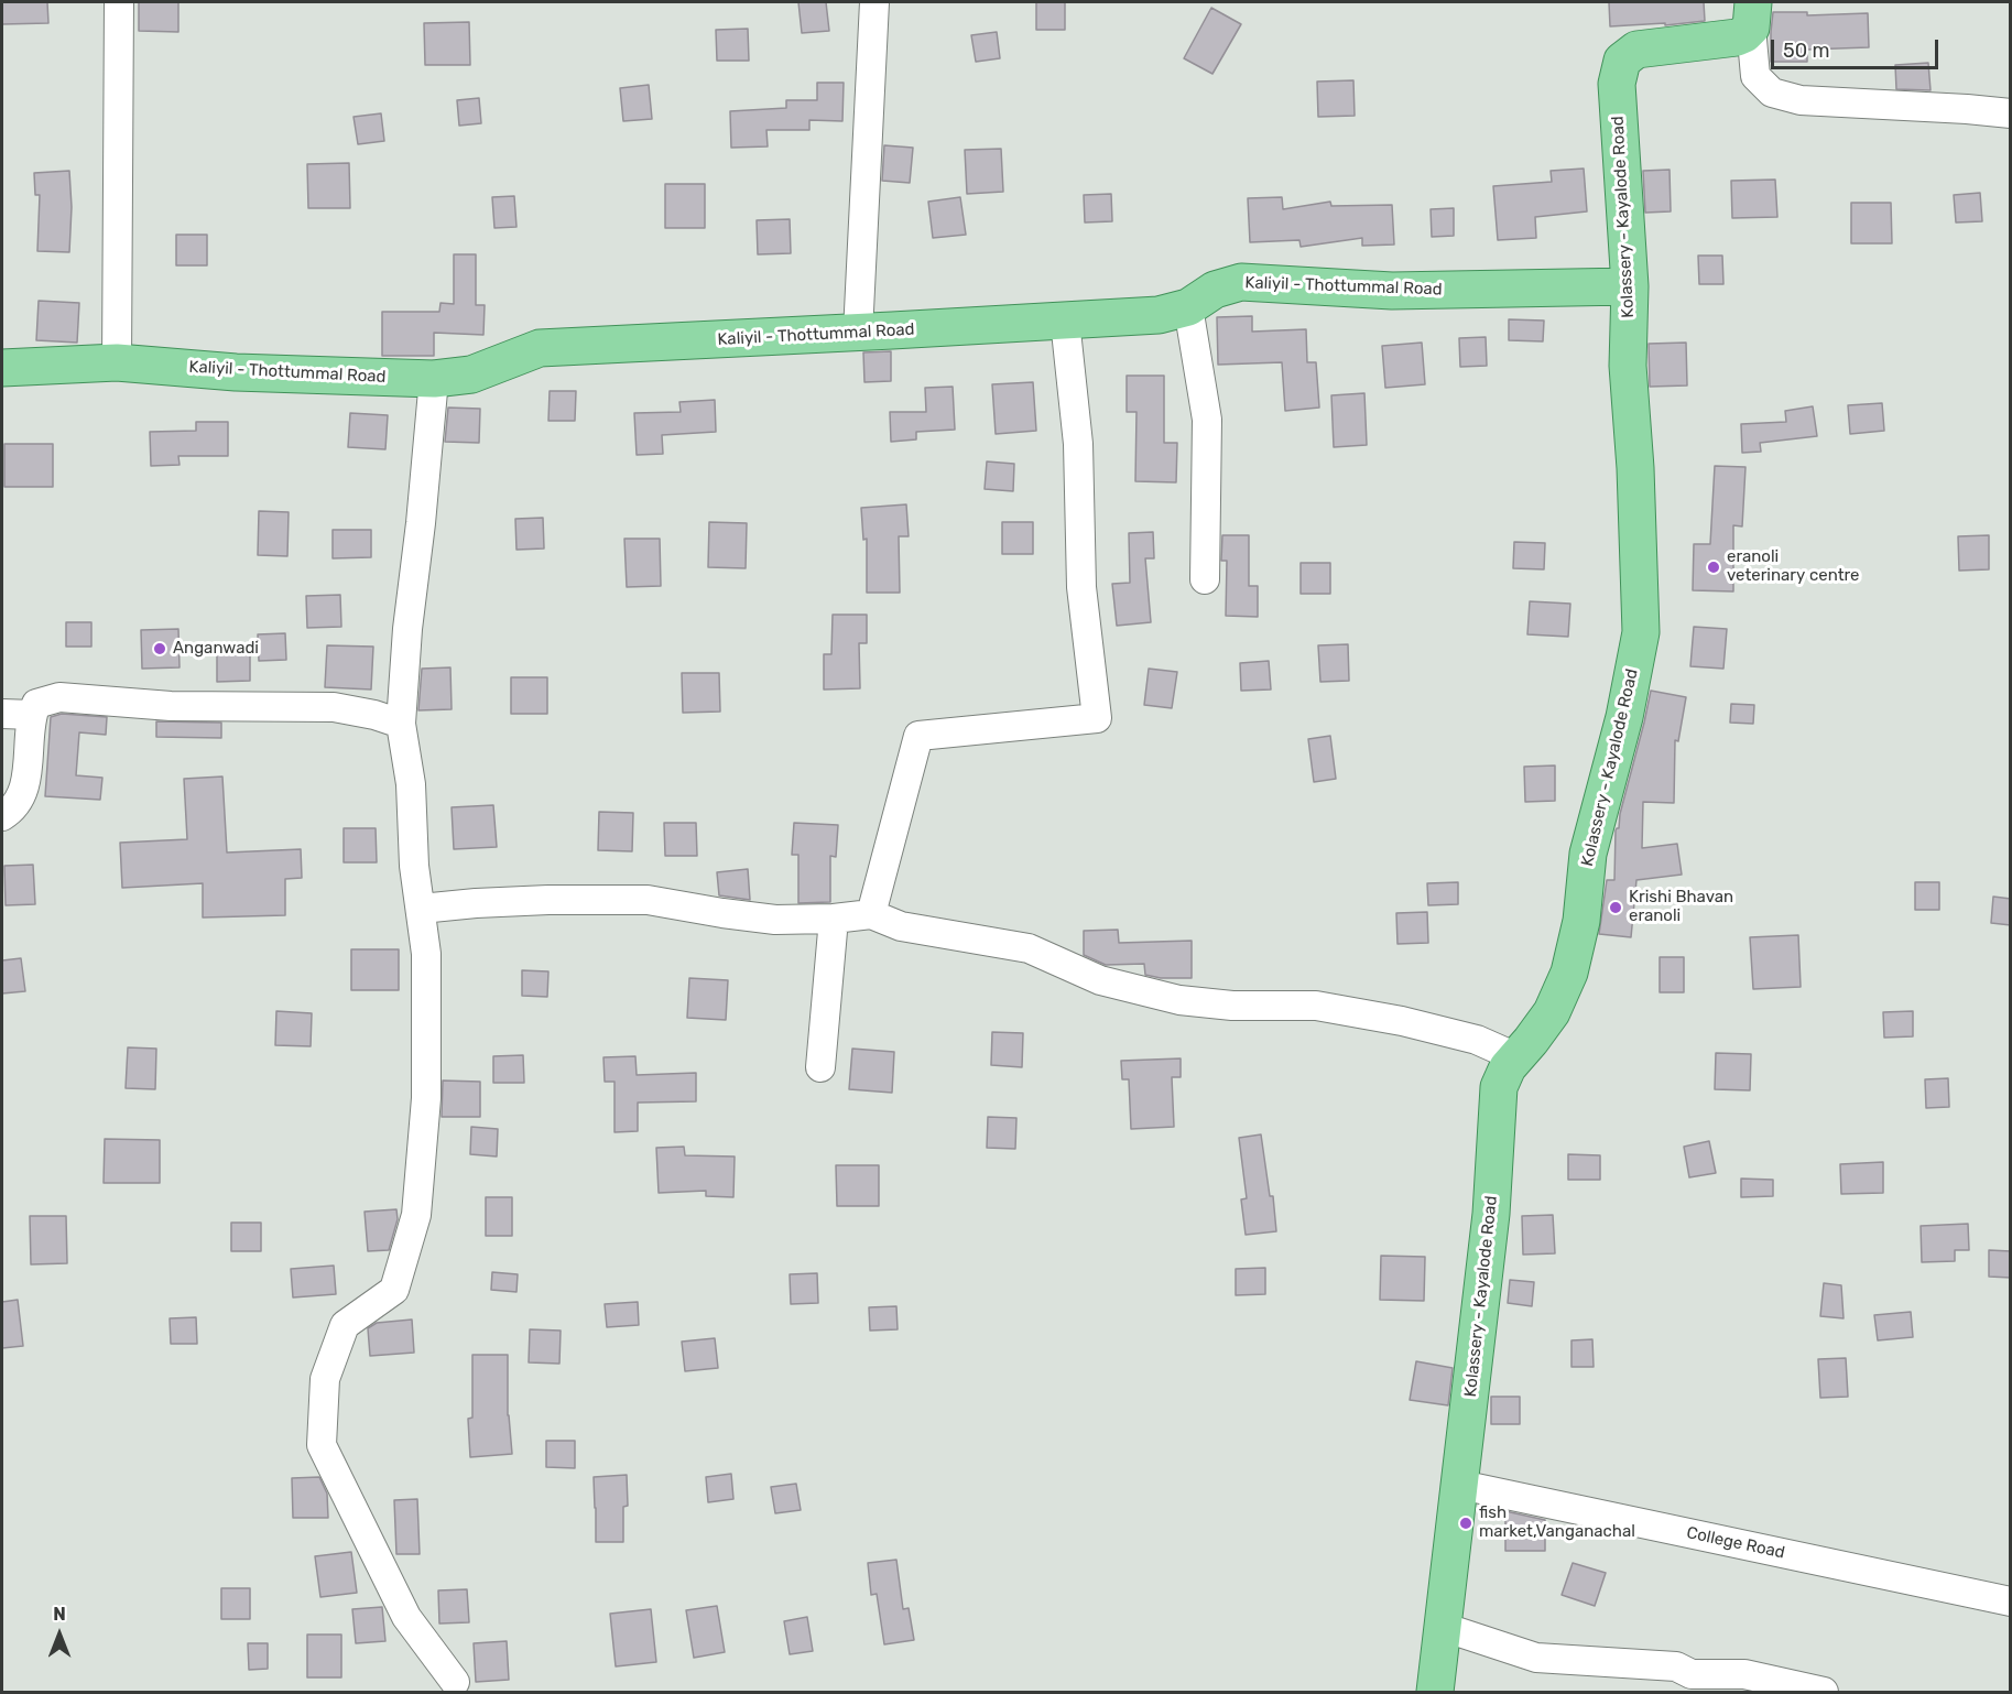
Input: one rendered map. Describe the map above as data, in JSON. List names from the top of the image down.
{
  "streets": {
    "main road": ["Kolassery - Kayalode Road", "Kaliyil - Thottummal Road"],
    "street": ["College Road"]
  },
  "crossings": [
    ["Kolassery - Kayalode Road", "Kaliyil - Thottummal Road"],
    ["Kolassery - Kayalode Road", "College Road"]
  ],
  "places": [
    "eranoli veterinary centre",
    "Anganwadi",
    "Krishi Bhavan eranoli",
    "fish market,Vanganachal"
  ],
  "scale_bar": "50 m",
  "north": "top"
}
